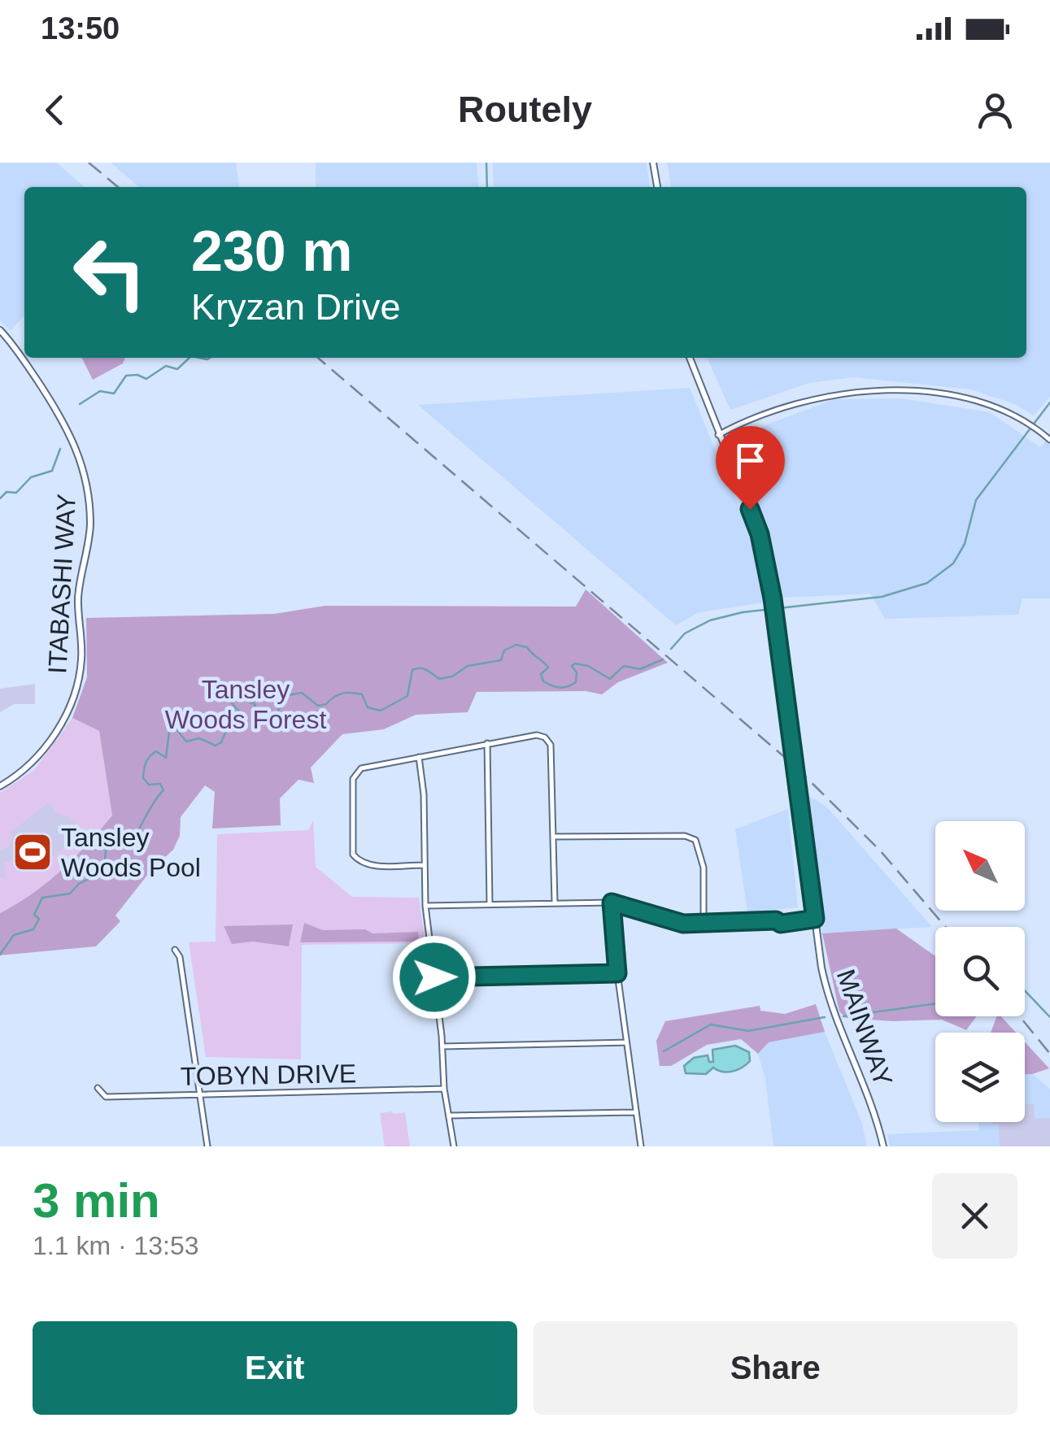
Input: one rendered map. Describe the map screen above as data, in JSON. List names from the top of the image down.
{
  "streets": {
    "street": ["ITABASHI WAY", "MAINWAY", "TOBYN DRIVE"]
  },
  "parks": ["Tansley Woods Forest"],
  "places": {
    "sports": ["Tansley Woods Pool"]
  },
  "north": "top left",
  "page": {
    "status": "13:50",
    "header": "Routely",
    "turn": ["230 m", "Kryzan Drive"],
    "heading": ["3 min", "1.1 km · 13:53"],
    "buttons": ["Exit", "Share"]
  }
}
